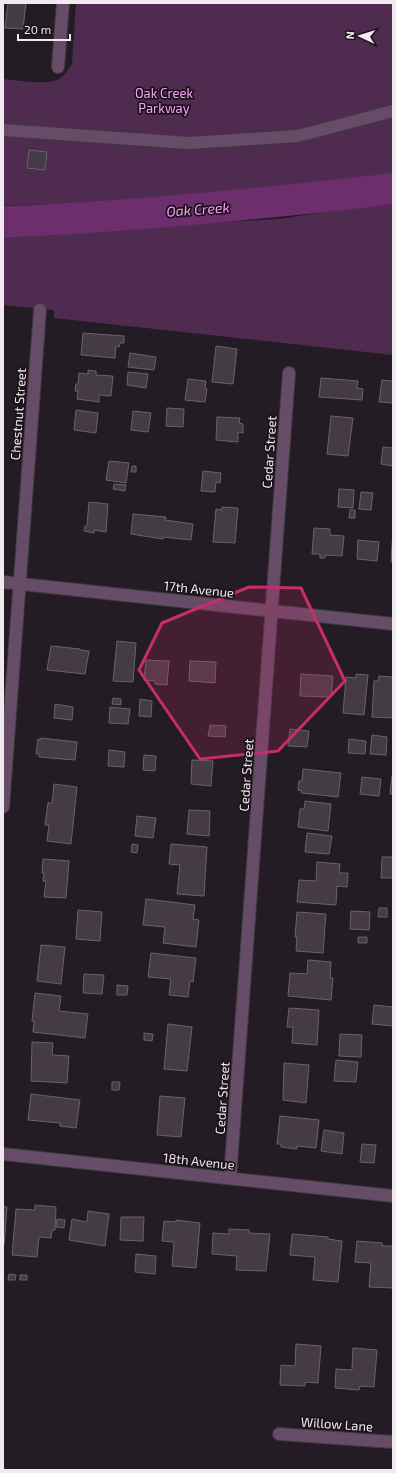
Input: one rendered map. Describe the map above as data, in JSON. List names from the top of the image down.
{
  "streets": {
    "street": [
      "Chestnut Street",
      "Cedar Street",
      "17th Avenue",
      "18th Avenue",
      "Willow Lane"
    ]
  },
  "crossings": [
    ["Chestnut Street", "17th Avenue"],
    ["Cedar Street", "17th Avenue"],
    ["Cedar Street", "18th Avenue"]
  ],
  "water": ["Oak Creek"],
  "parks": ["Oak Creek Parkway"],
  "scale_bar": "20 m",
  "north": "left"
}
